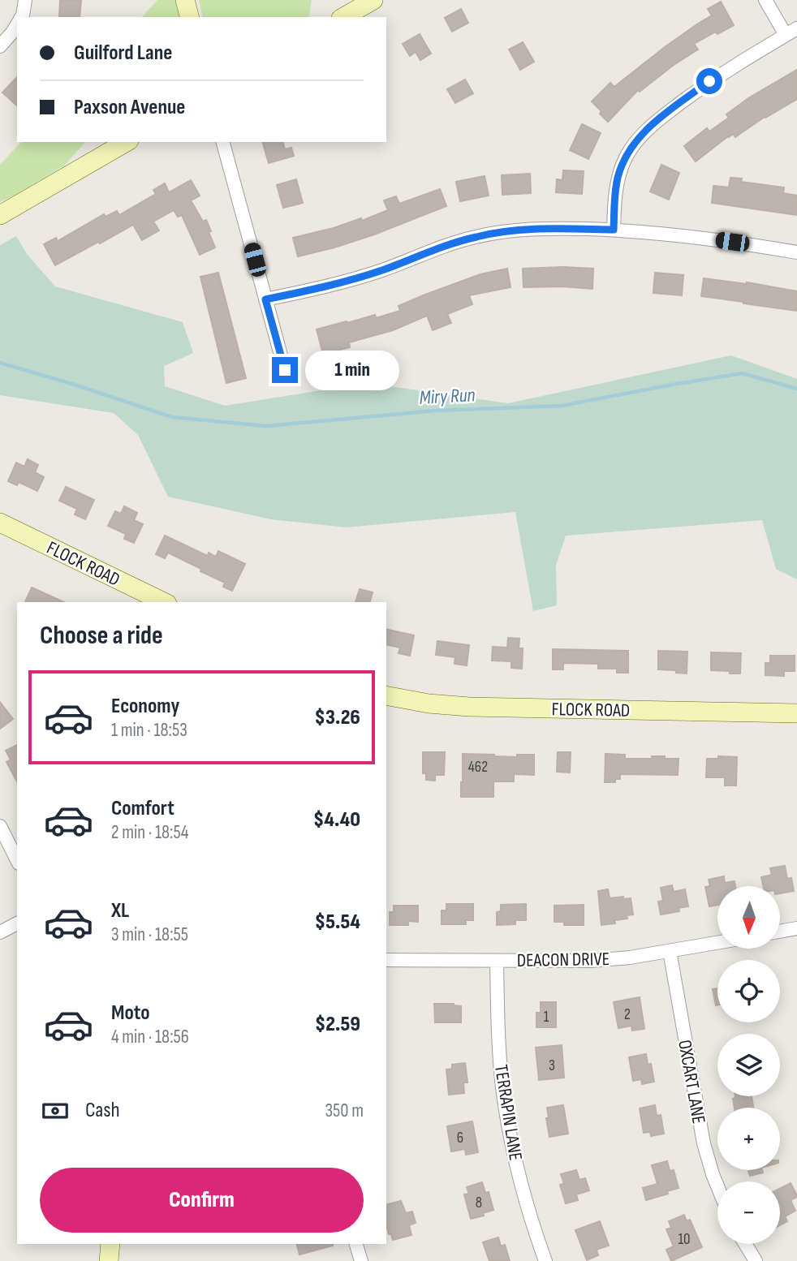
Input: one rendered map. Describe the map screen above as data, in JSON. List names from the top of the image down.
{
  "streets": {
    "main road": ["FLOCK ROAD"],
    "street": ["DEACON DRIVE", "OXCART LANE", "TERRAPIN LANE"]
  },
  "crossings": [
    ["DEACON DRIVE", "OXCART LANE"],
    ["DEACON DRIVE", "TERRAPIN LANE"]
  ],
  "water": ["Miry Run"],
  "house_numbers": [
    "462",
    "2",
    "1",
    "3",
    "6",
    "8",
    "10"
  ],
  "north": "bottom",
  "page": {
    "banner": ["Guilford Lane", "Paxson Avenue"],
    "bubble": "1 min",
    "heading": "Choose a ride",
    "list": [
      {
        "name": "Economy",
        "note": "1 min · 18:53",
        "value": "$3.26"
      },
      {
        "name": "Comfort",
        "note": "2 min · 18:54",
        "value": "$4.40"
      },
      {
        "name": "XL",
        "note": "3 min · 18:55",
        "value": "$5.54"
      },
      {
        "name": "Moto",
        "note": "4 min · 18:56",
        "value": "$2.59"
      }
    ],
    "map_buttons": ["+", "−"],
    "pay": ["Cash", "350 m"],
    "buttons": "Confirm"
  }
}
